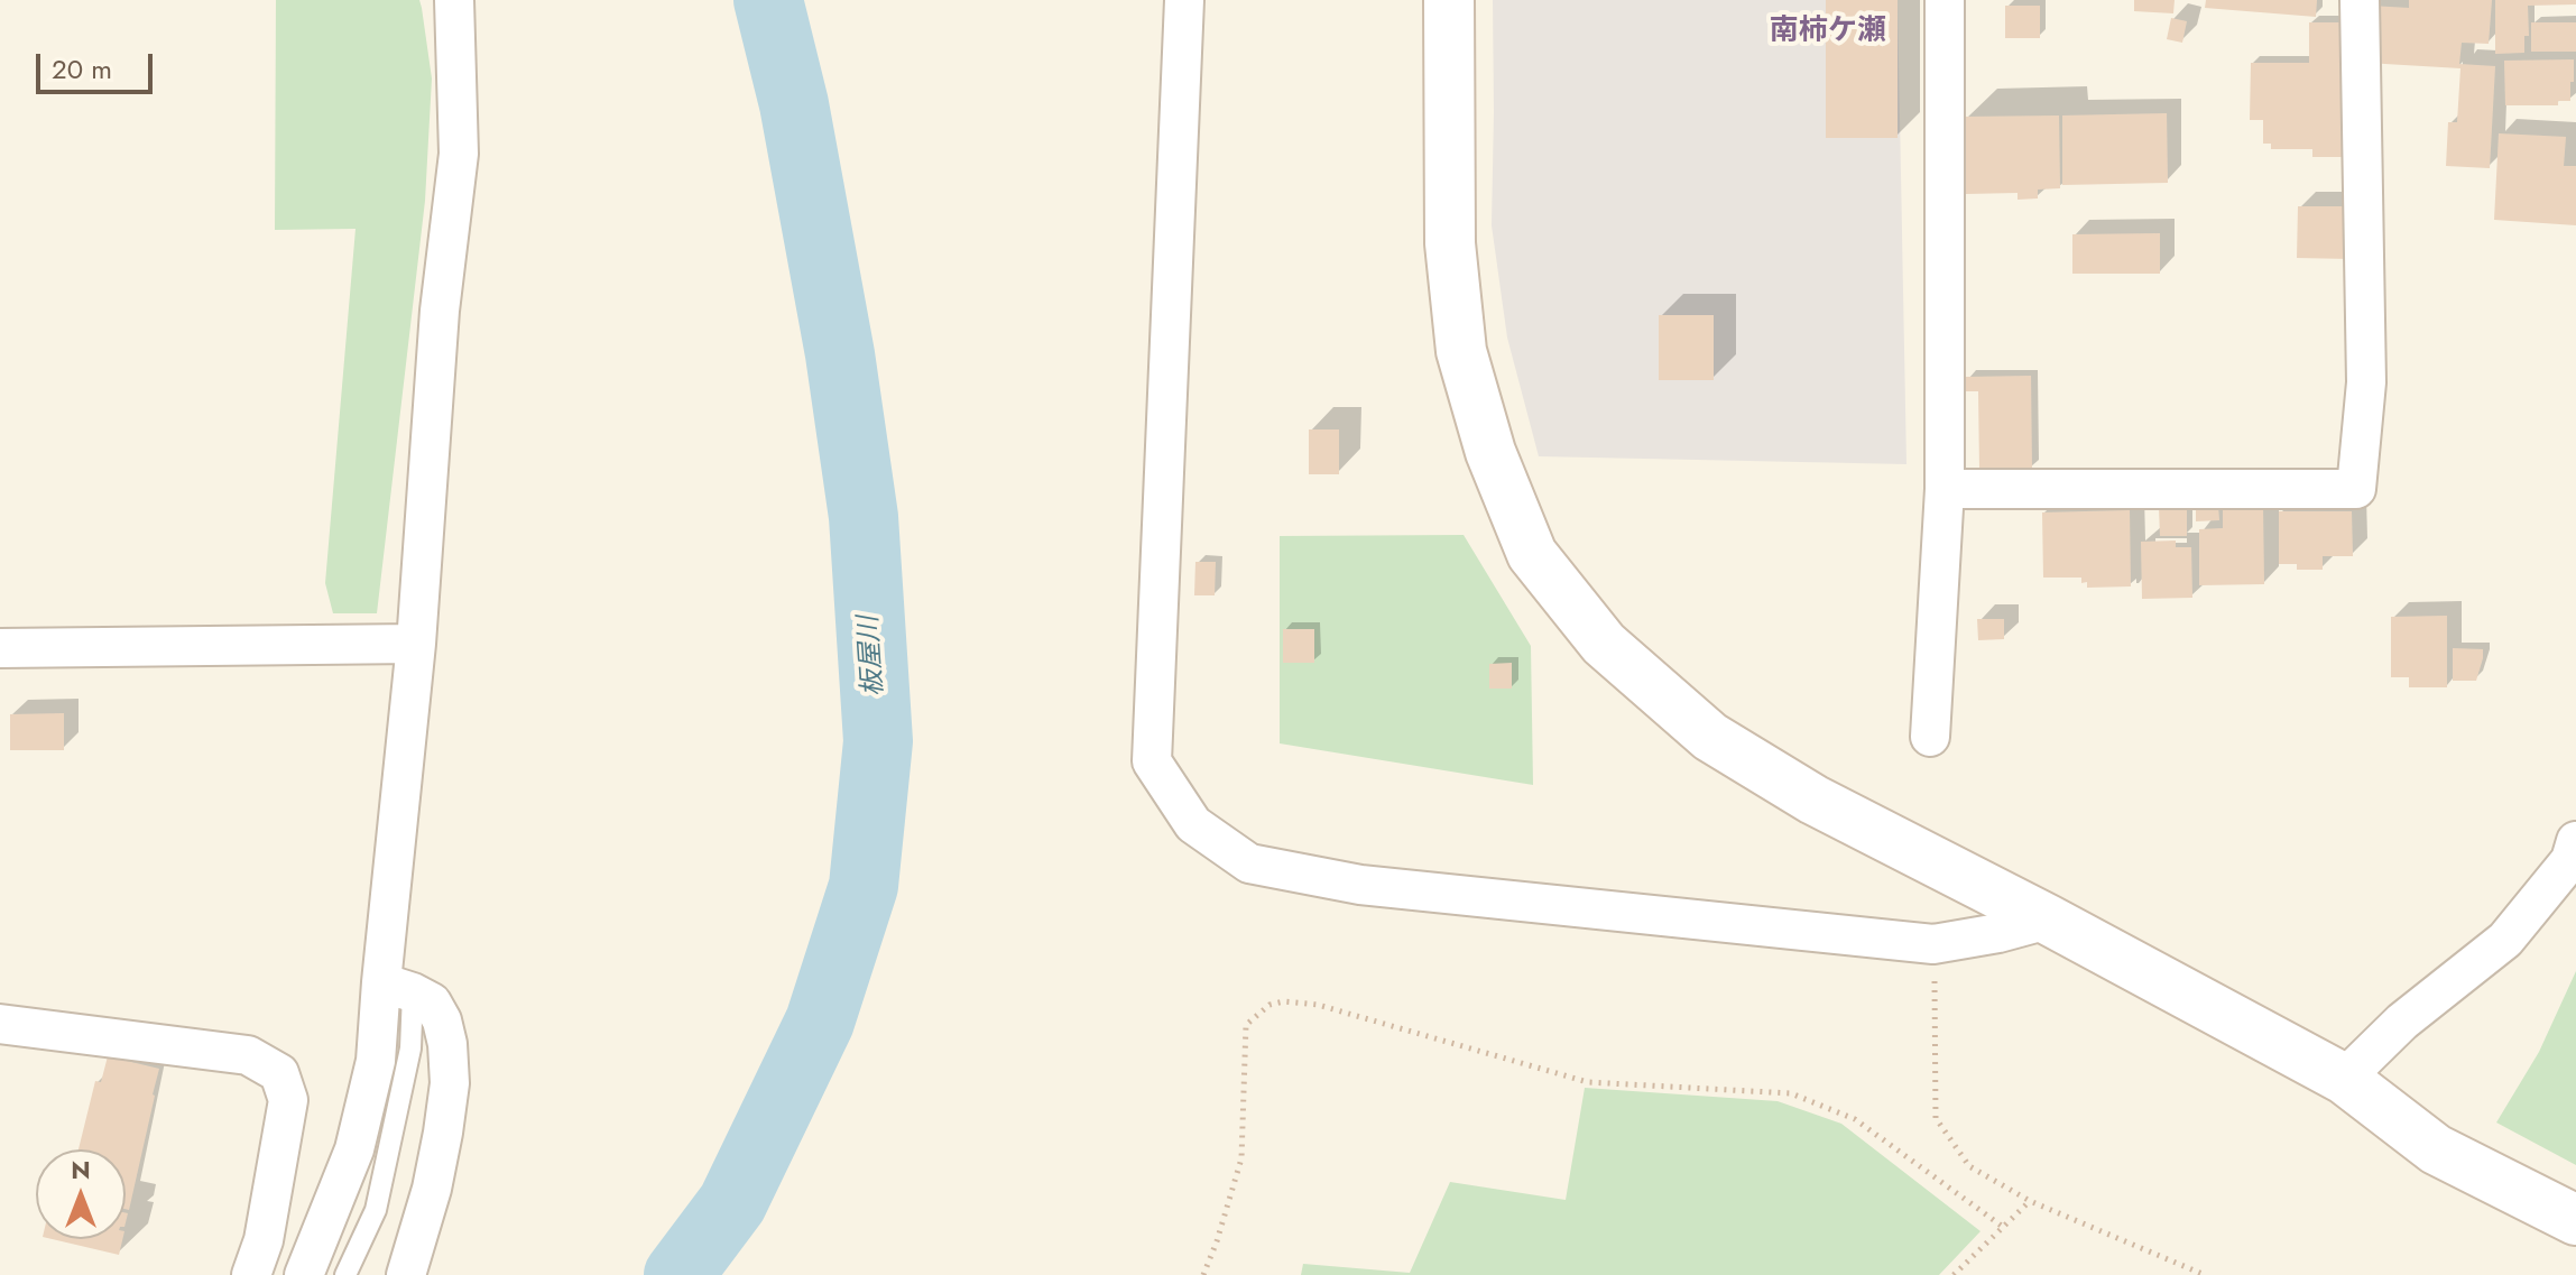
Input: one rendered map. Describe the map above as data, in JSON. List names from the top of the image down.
{
  "districts": ["南柿ケ瀬"],
  "water": ["板屋川"],
  "scale_bar": "20 m",
  "north": "top"
}
